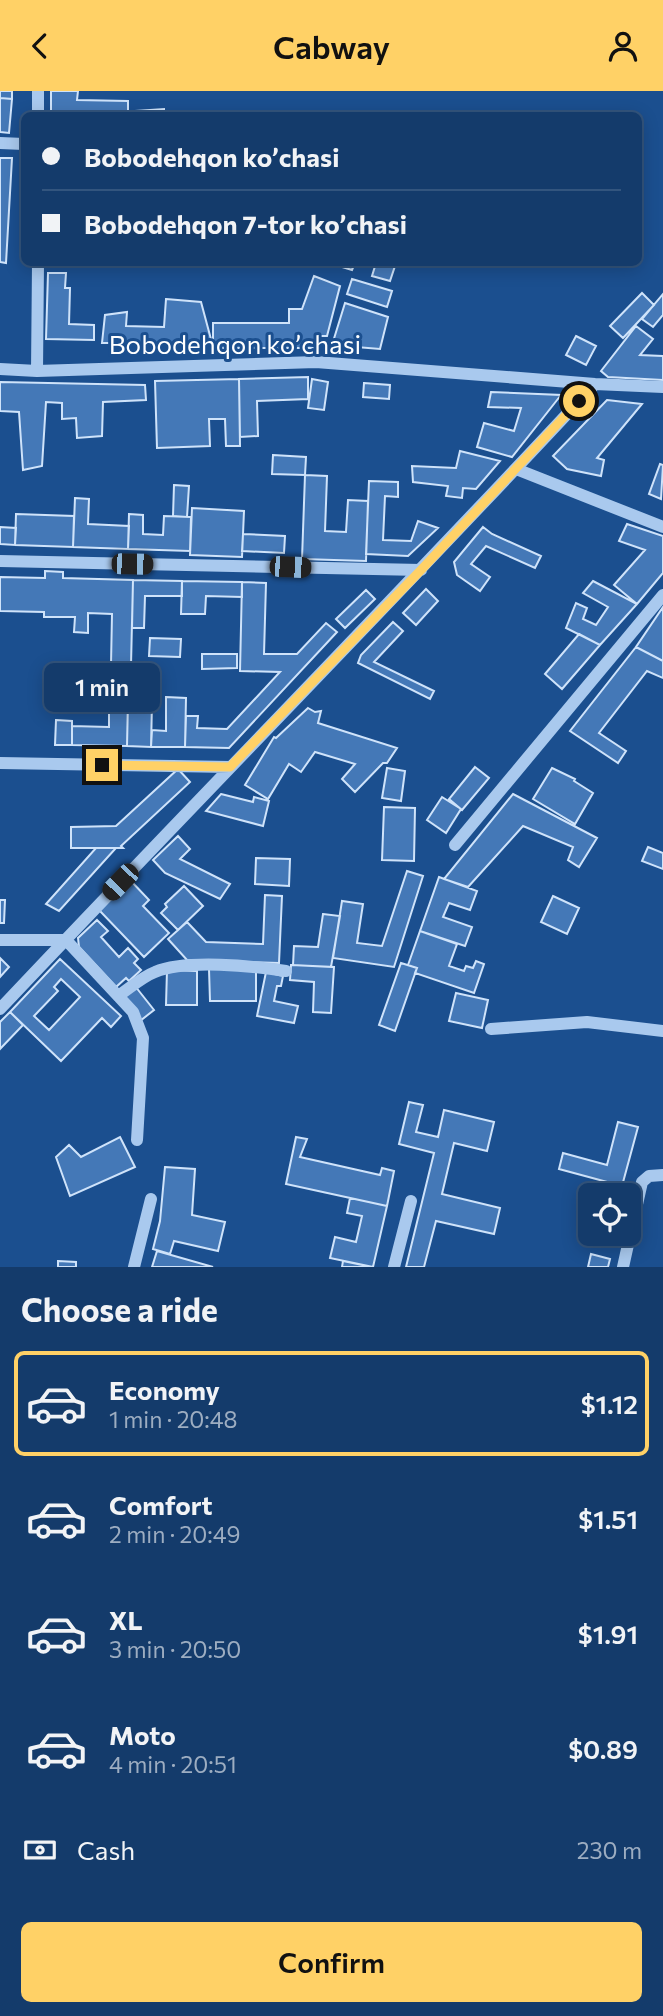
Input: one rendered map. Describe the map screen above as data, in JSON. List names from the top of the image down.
{
  "streets": {
    "street": ["Bobodehqon koʼchasi"]
  },
  "page": {
    "header": "Cabway",
    "banner": ["Bobodehqon koʼchasi", "Bobodehqon 7-tor koʼchasi"],
    "bubble": "1 min",
    "heading": "Choose a ride",
    "list": [
      {
        "name": "Economy",
        "note": "1 min · 20:48",
        "value": "$1.12"
      },
      {
        "name": "Comfort",
        "note": "2 min · 20:49",
        "value": "$1.51"
      },
      {
        "name": "XL",
        "note": "3 min · 20:50",
        "value": "$1.91"
      },
      {
        "name": "Moto",
        "note": "4 min · 20:51",
        "value": "$0.89"
      }
    ],
    "pay": ["Cash", "230 m"],
    "buttons": "Confirm"
  }
}
